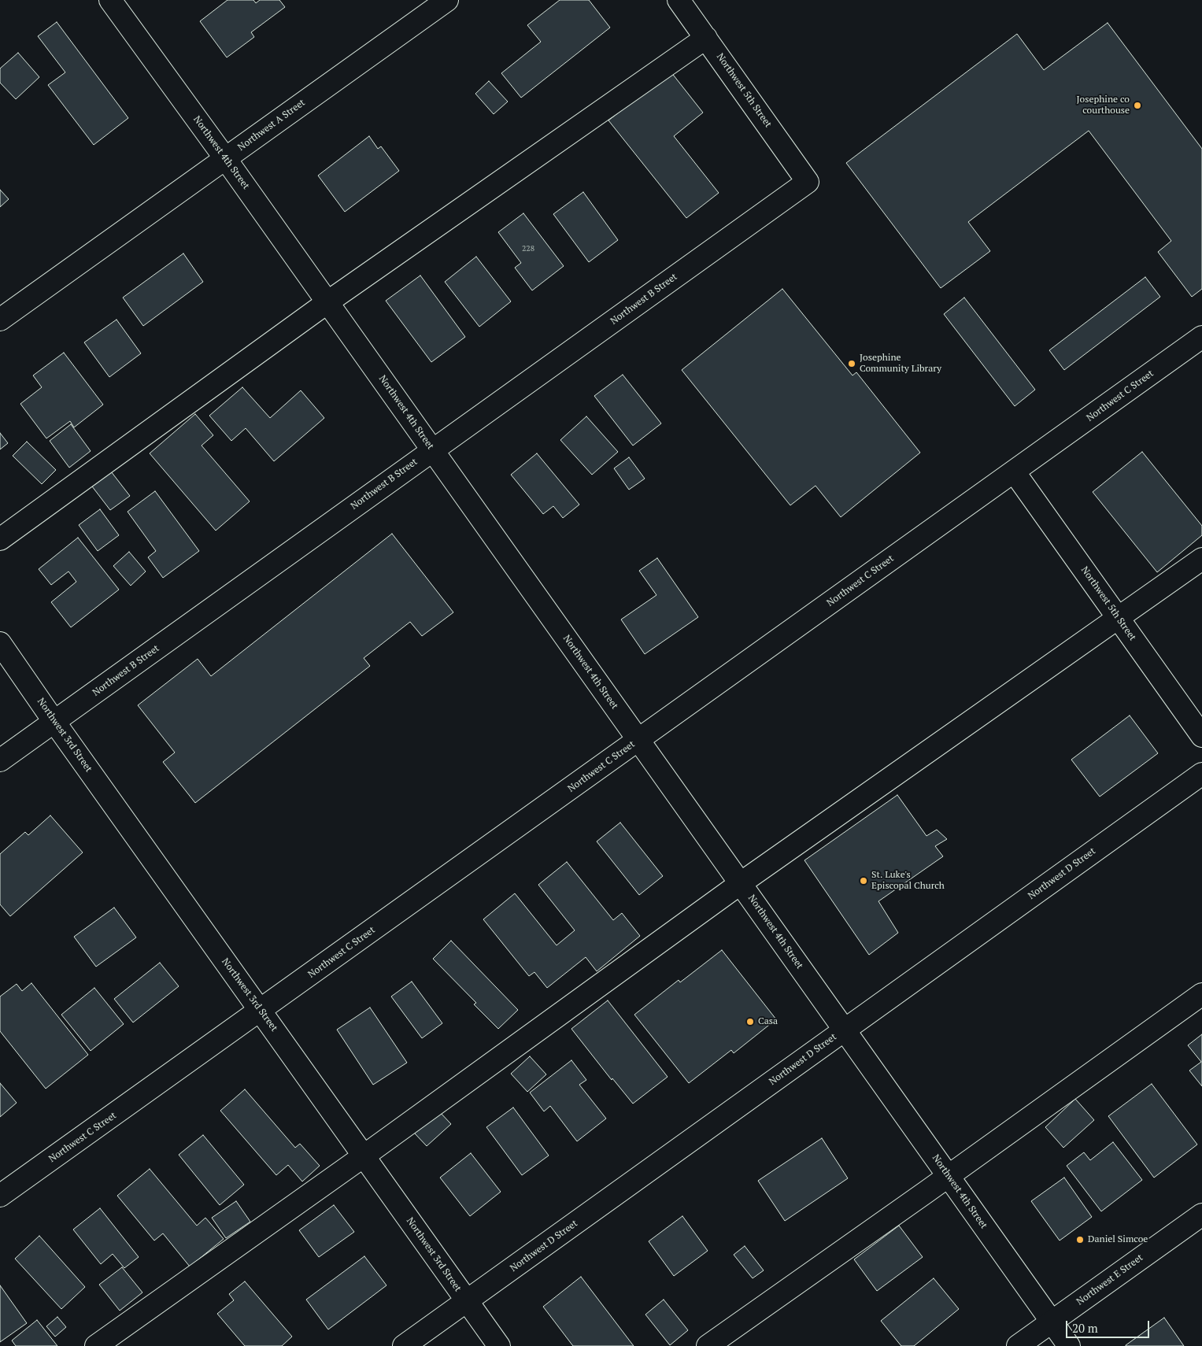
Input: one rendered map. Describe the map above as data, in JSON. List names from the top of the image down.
{
  "streets": {
    "street": [
      "Northwest 5th Street",
      "Northwest A Street",
      "Northwest 4th Street",
      "Northwest B Street",
      "Northwest C Street",
      "Northwest 3rd Street",
      "Northwest D Street",
      "Northwest E Street"
    ]
  },
  "crossings": [
    ["Northwest 5th Street", "Northwest B Street"],
    ["Northwest 5th Street", "Northwest C Street"],
    ["Northwest A Street", "Northwest 4th Street"],
    ["Northwest 4th Street", "Northwest B Street"],
    ["Northwest 4th Street", "Northwest C Street"],
    ["Northwest 4th Street", "Northwest D Street"],
    ["Northwest 4th Street", "Northwest E Street"],
    ["Northwest B Street", "Northwest 3rd Street"],
    ["Northwest C Street", "Northwest 3rd Street"],
    ["Northwest 3rd Street", "Northwest D Street"]
  ],
  "places": [
    "Josephine co courthouse",
    "Josephine Community Library",
    "St. Luke's Episcopal Church",
    "Casa",
    "Daniel Simcoe"
  ],
  "house_numbers": ["228"],
  "scale_bar": "20 m"
}
